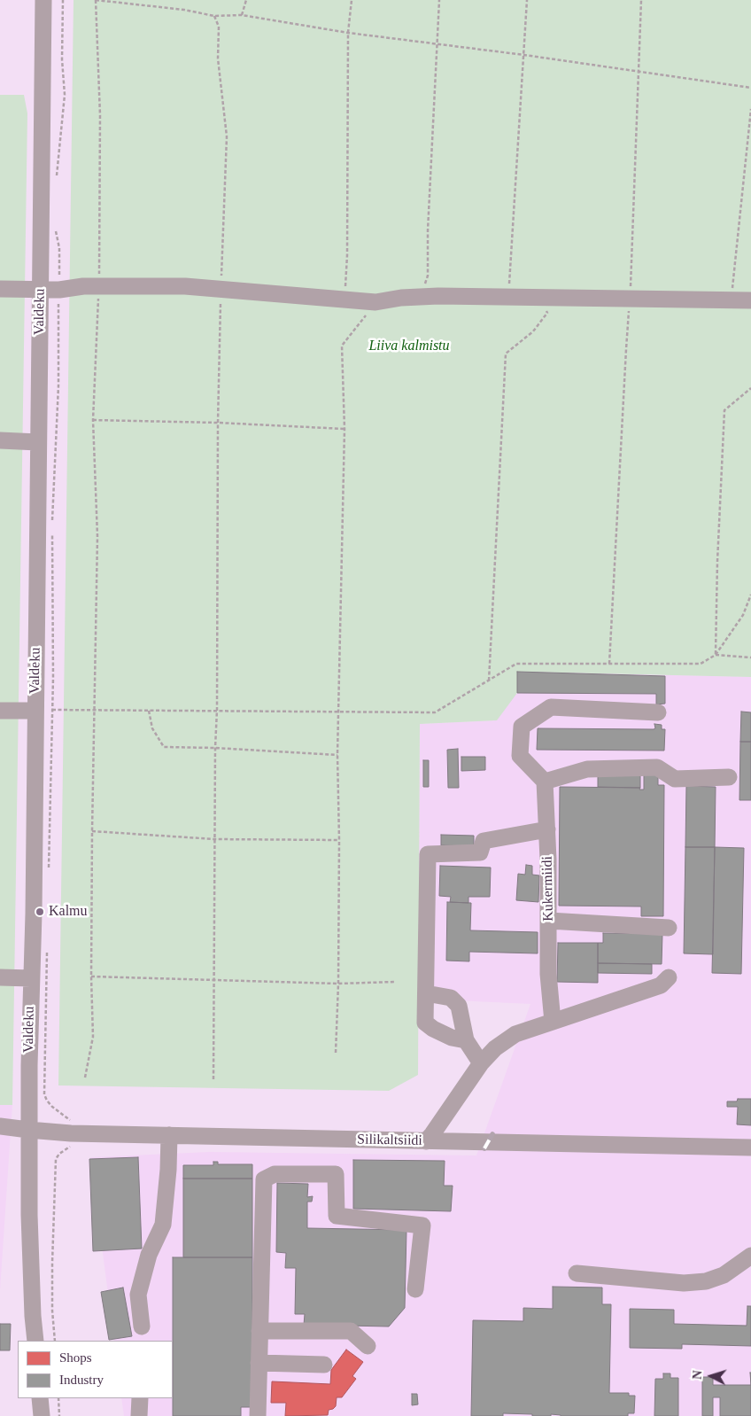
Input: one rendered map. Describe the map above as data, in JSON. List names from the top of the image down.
{
  "streets": {
    "street": ["Valdeku", "Kukermiidi", "Silikaltsiidi"]
  },
  "crossings": [
    ["Valdeku", "Silikaltsiidi"]
  ],
  "parks": ["Liiva kalmistu"],
  "places": ["Kalmu"],
  "legend": ["Shops", "Industry"],
  "north": "left"
}
